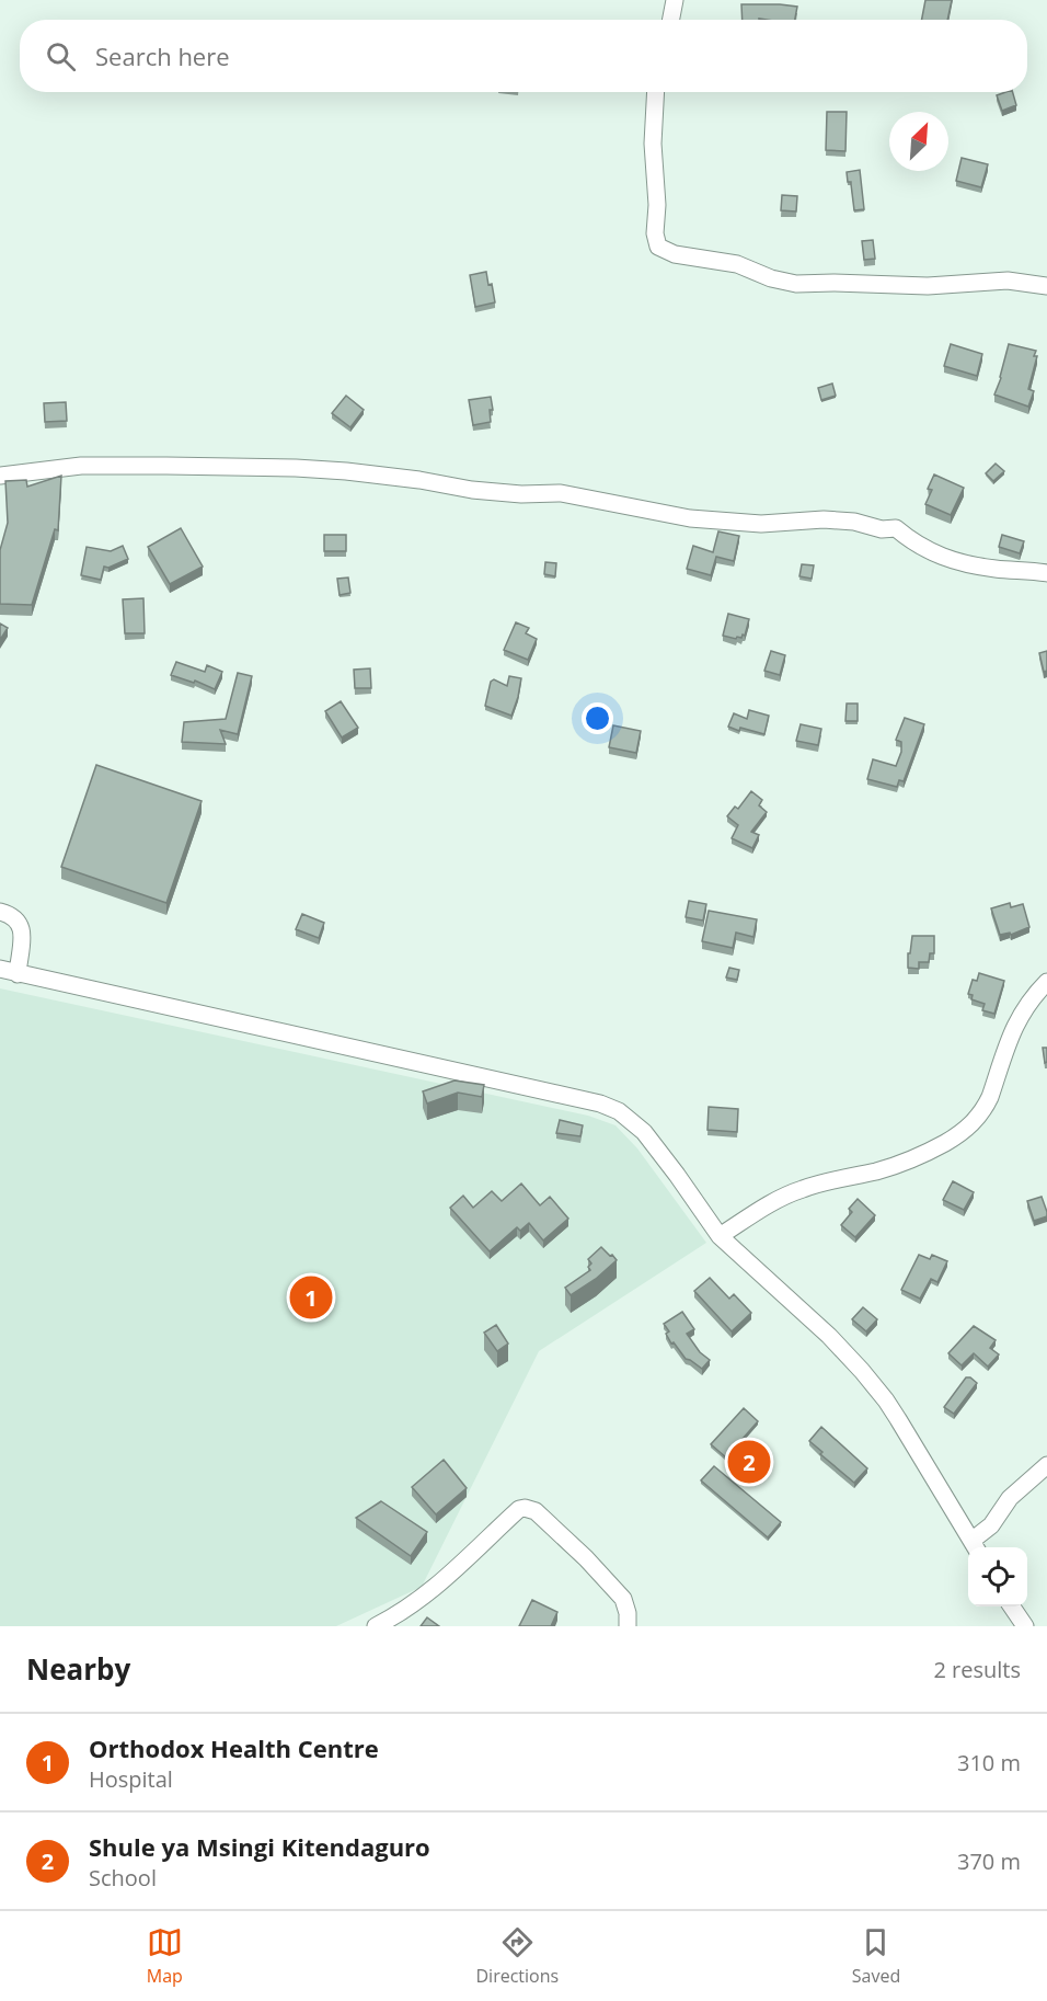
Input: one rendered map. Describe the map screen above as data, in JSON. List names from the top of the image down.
{
  "north": "top right",
  "page": {
    "search": "Search here",
    "pins": ["1", "2"],
    "heading": ["Nearby", "2 results"],
    "list": [
      {
        "mark": "1",
        "name": "Orthodox Health Centre",
        "note": "Hospital",
        "value": "310 m"
      },
      {
        "mark": "2",
        "name": "Shule ya Msingi Kitendaguro",
        "note": "School",
        "value": "370 m"
      }
    ],
    "nav": ["Map", "Directions", "Saved"]
  }
}
